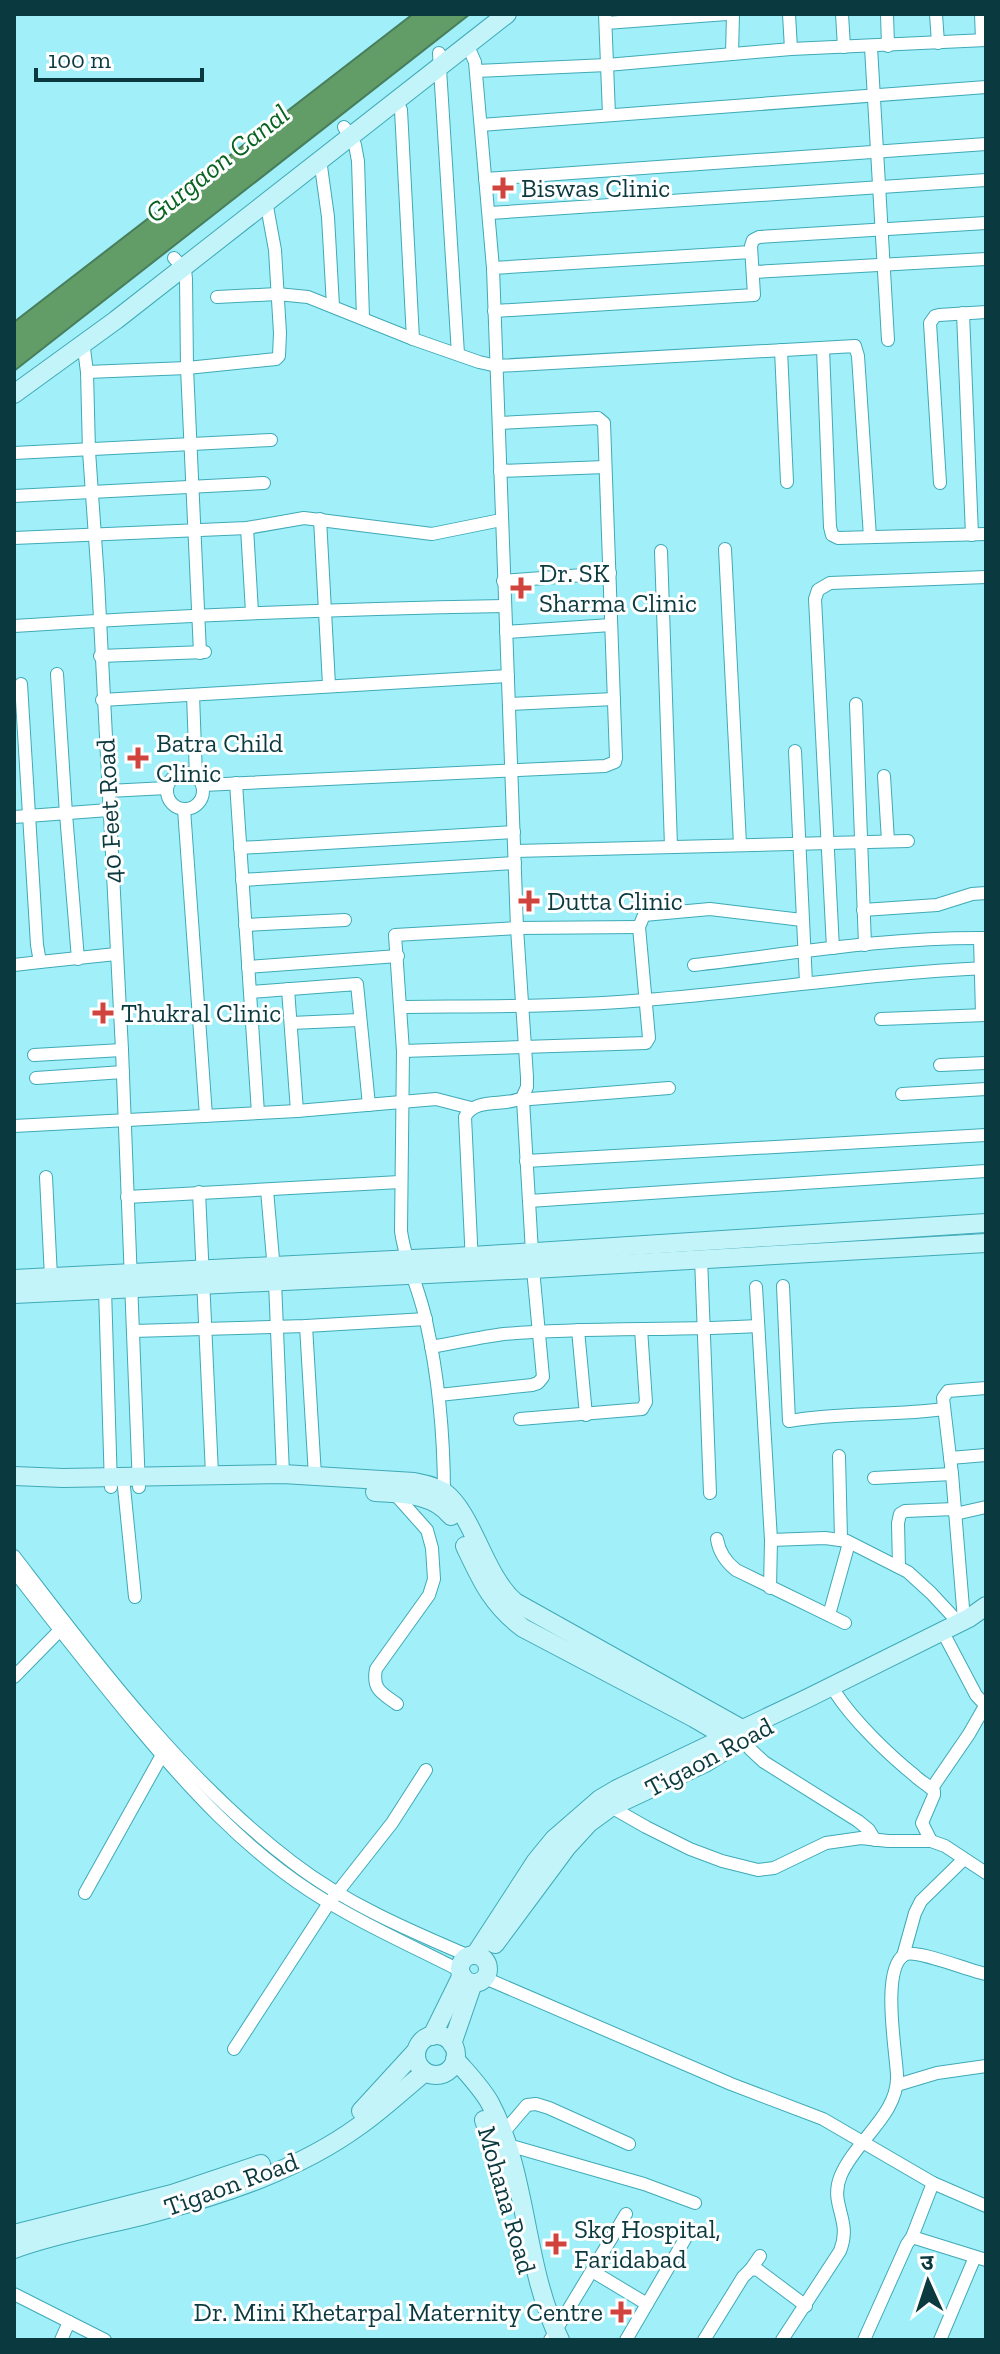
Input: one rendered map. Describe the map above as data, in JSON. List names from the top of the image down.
{
  "streets": {
    "street": ["40 Feet Road", "Tigaon Road", "Mohana Road"]
  },
  "crossings": [
    ["Tigaon Road", "Mohana Road"]
  ],
  "water": ["Gurgaon Canal"],
  "places": {
    "health": [
      "Biswas Clinic",
      "Dr. SK Sharma Clinic",
      "Batra Child Clinic",
      "Dutta Clinic",
      "Thukral Clinic",
      "Skg Hospital, Faridabad",
      "Dr. Mini Khetarpal Maternity Centre"
    ]
  },
  "scale_bar": "100 m",
  "north": "top"
}
